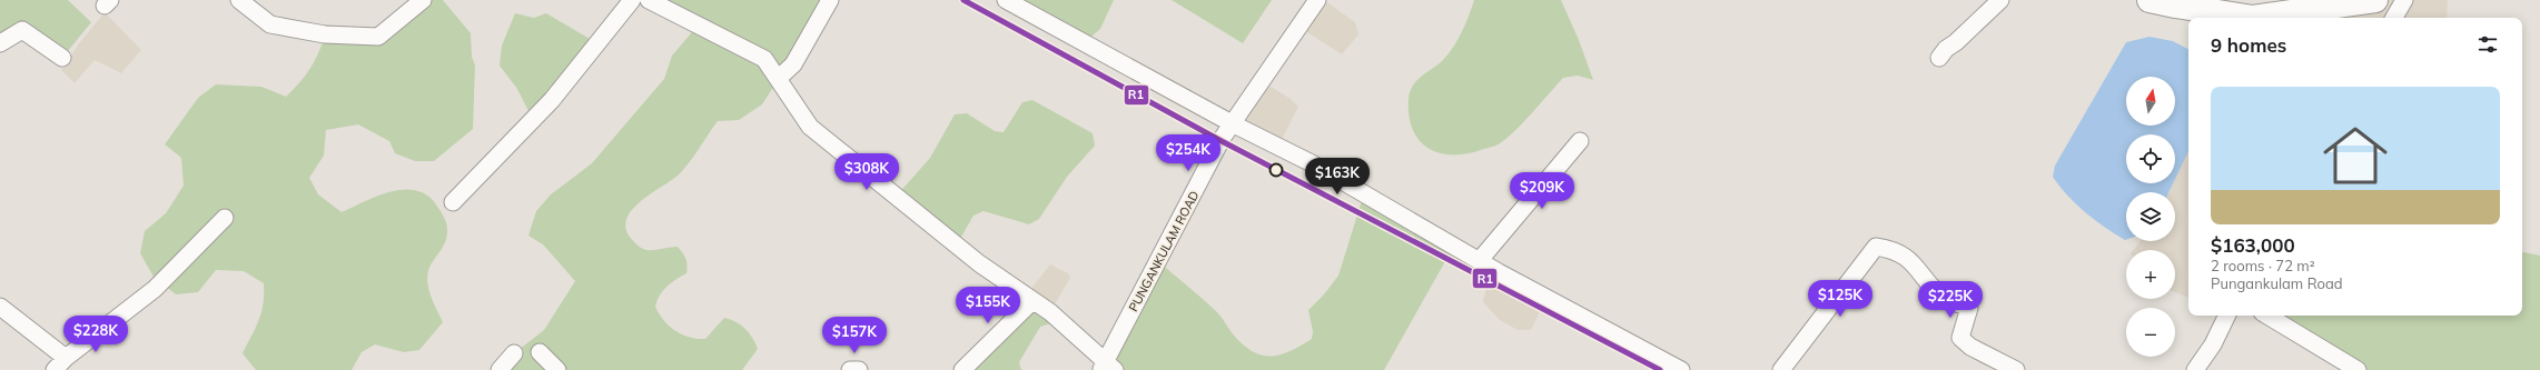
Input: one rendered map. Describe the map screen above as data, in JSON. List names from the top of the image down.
{
  "streets": {
    "street": ["PUNGANKULAM ROAD"]
  },
  "lines": ["transit line R1"],
  "north": "top",
  "page": {
    "heading": "9 homes",
    "list": [
      {
        "name": "$163,000",
        "note": "2 rooms · 72 m² · Pungankulam Road"
      }
    ],
    "map_buttons": ["+", "−"],
    "price": [
      "$254K",
      "$308K",
      "$163K",
      "$209K",
      "$125K",
      "$225K",
      "$155K",
      "$228K",
      "$157K"
    ]
  }
}
